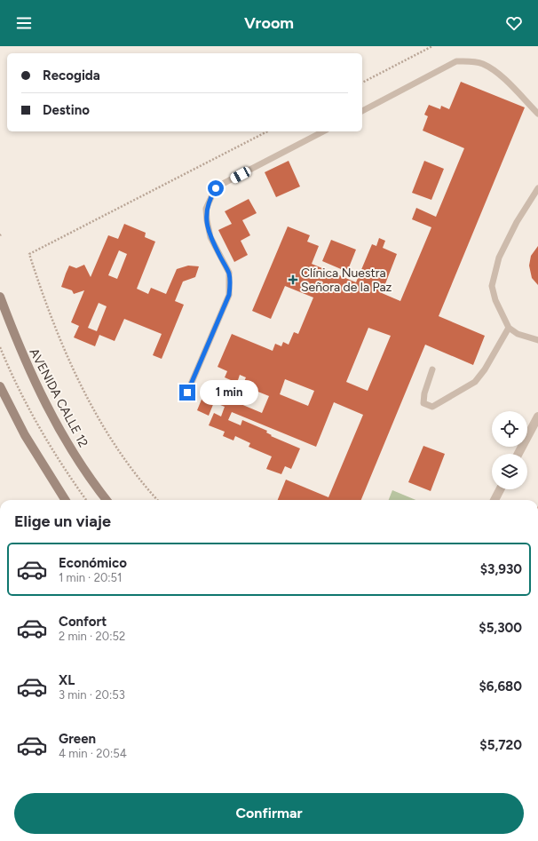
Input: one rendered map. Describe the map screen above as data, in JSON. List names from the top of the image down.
{
  "streets": {
    "main road": ["AVENIDA CALLE 12"]
  },
  "places": {
    "health": ["Clínica Nuestra Señora de la Paz"]
  },
  "page": {
    "header": "Vroom",
    "banner": ["Recogida", "Destino"],
    "bubble": "1 min",
    "heading": "Elige un viaje",
    "list": [
      {
        "name": "Económico",
        "note": "1 min · 20:51",
        "value": "$3,930"
      },
      {
        "name": "Confort",
        "note": "2 min · 20:52",
        "value": "$5,300"
      },
      {
        "name": "XL",
        "note": "3 min · 20:53",
        "value": "$6,680"
      },
      {
        "name": "Green",
        "note": "4 min · 20:54",
        "value": "$5,720"
      }
    ],
    "buttons": "Confirmar"
  }
}
